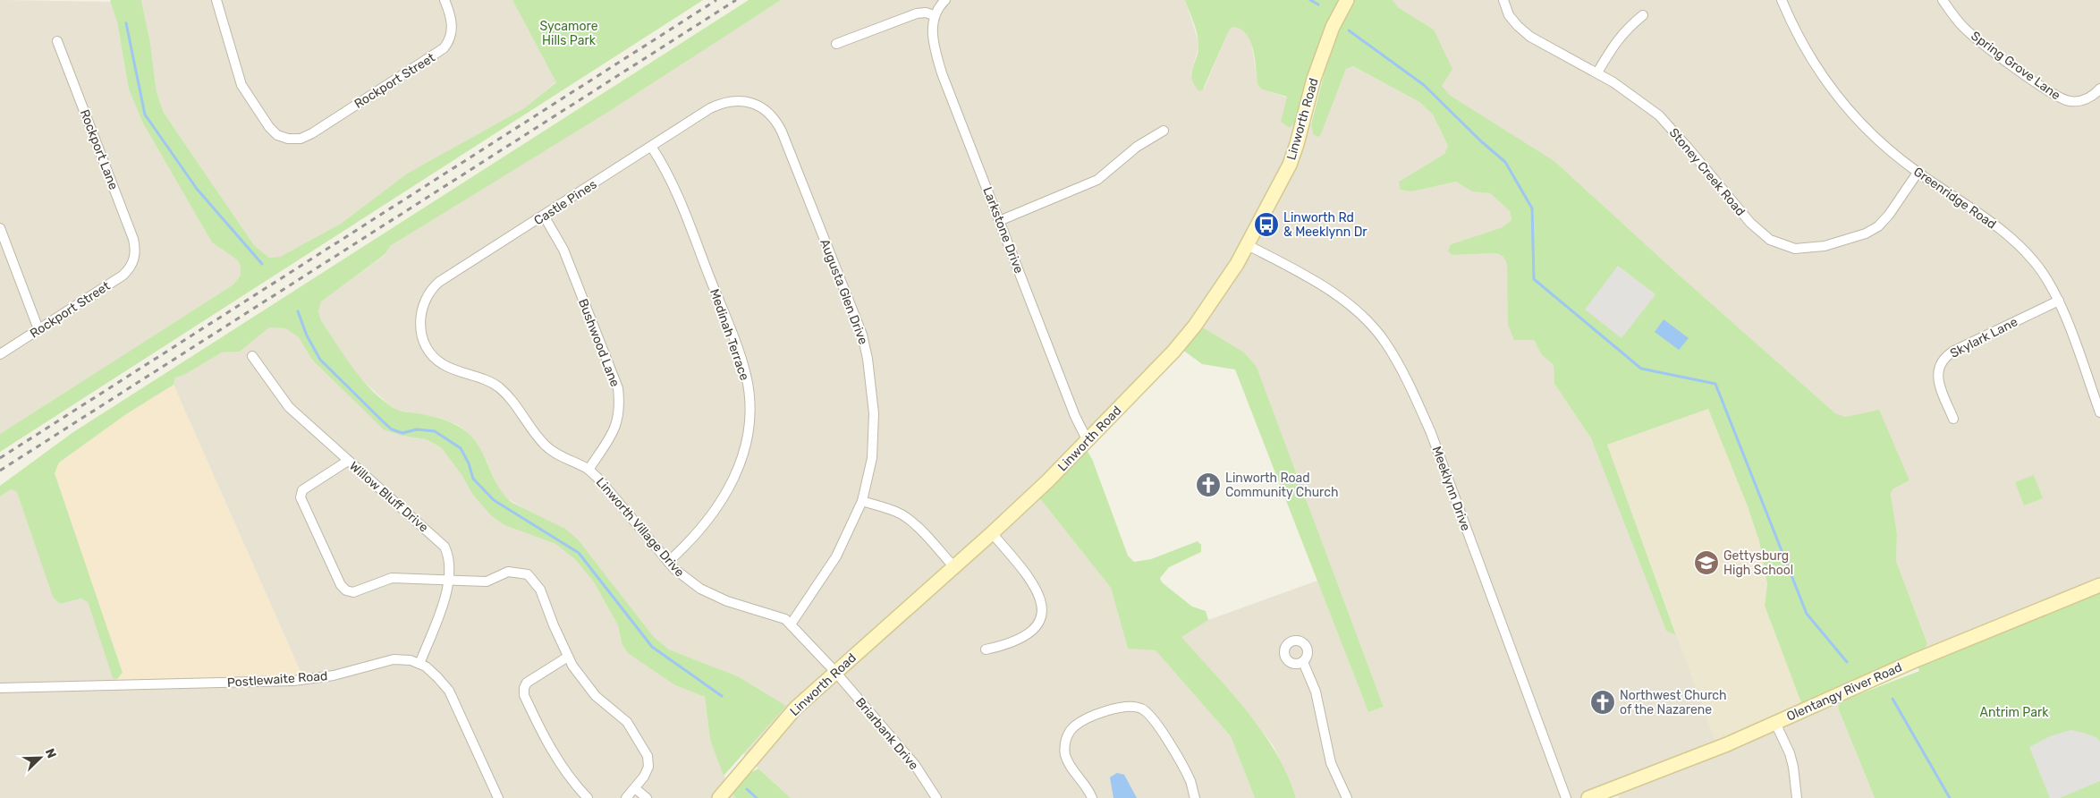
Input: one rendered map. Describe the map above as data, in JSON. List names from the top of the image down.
{
  "streets": {
    "main road": ["Linworth Road", "Olentangy River Road"],
    "street": [
      "Spring Grove Lane",
      "Rockport Street",
      "Rockport Lane",
      "Stoney Creek Road",
      "Greenridge Road",
      "Castle Pines",
      "Larkstone Drive",
      "Augusta Glen Drive",
      "Medinah Terrace",
      "Skylark Lane",
      "Bushwood Lane",
      "Meeklynn Drive",
      "Willow Bluff Drive",
      "Linworth Village Drive",
      "Postlewaite Road",
      "Briarbank Drive"
    ]
  },
  "crossings": [
    ["Rockport Street", "Rockport Lane"],
    ["Linworth Road", "Larkstone Drive"],
    ["Linworth Road", "Meeklynn Drive"],
    ["Linworth Road", "Linworth Village Drive"],
    ["Linworth Road", "Briarbank Drive"],
    ["Stoney Creek Road", "Greenridge Road"],
    ["Greenridge Road", "Skylark Lane"],
    ["Castle Pines", "Augusta Glen Drive"],
    ["Castle Pines", "Medinah Terrace"],
    ["Castle Pines", "Bushwood Lane"],
    ["Castle Pines", "Linworth Village Drive"],
    ["Augusta Glen Drive", "Linworth Village Drive"],
    ["Medinah Terrace", "Linworth Village Drive"],
    ["Bushwood Lane", "Linworth Village Drive"],
    ["Willow Bluff Drive", "Postlewaite Road"],
    ["Linworth Village Drive", "Briarbank Drive"]
  ],
  "parks": ["Sycamore Hills Park", "Antrim Park"],
  "places": {
    "bus stop": ["Linworth Rd & Meeklynn Dr"],
    "church": ["Linworth Road Community Church", "Northwest Church of the Nazarene"],
    "school or university": ["Gettysburg High School"]
  },
  "north": "top right"
}
